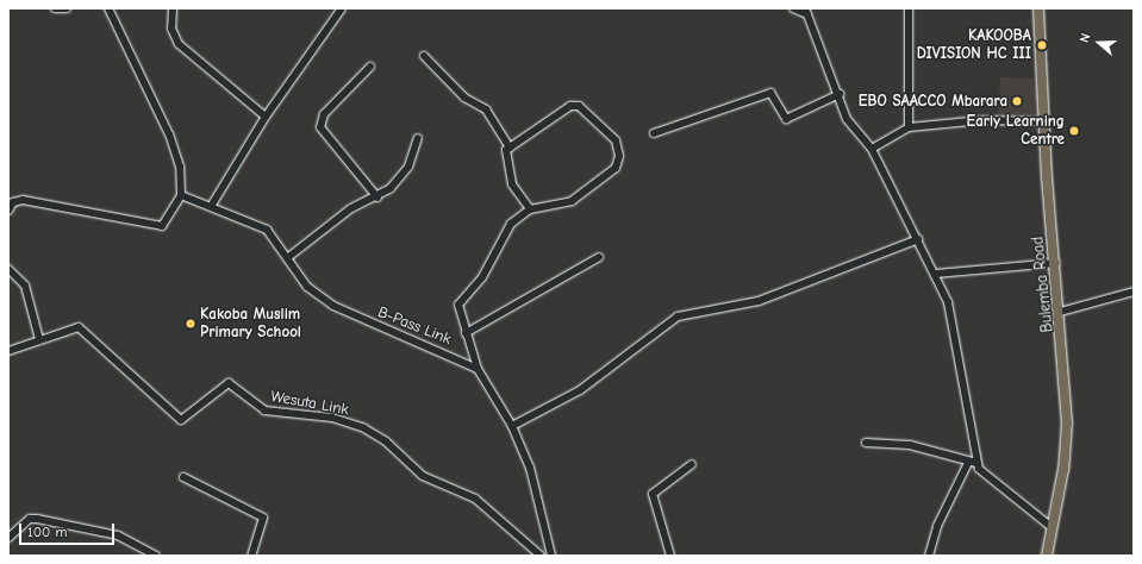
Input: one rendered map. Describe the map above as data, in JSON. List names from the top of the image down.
{
  "streets": {
    "main road": ["Bulemba Road"],
    "street": ["B-Pass Link", "Wesuta Link"]
  },
  "places": [
    "KAKOOBA DIVISION HC III",
    "EBO SAACCO Mbarara",
    "Early Learning Centre",
    "Kakoba Muslim Primary School"
  ],
  "scale_bar": "100 m",
  "north": "left"
}
